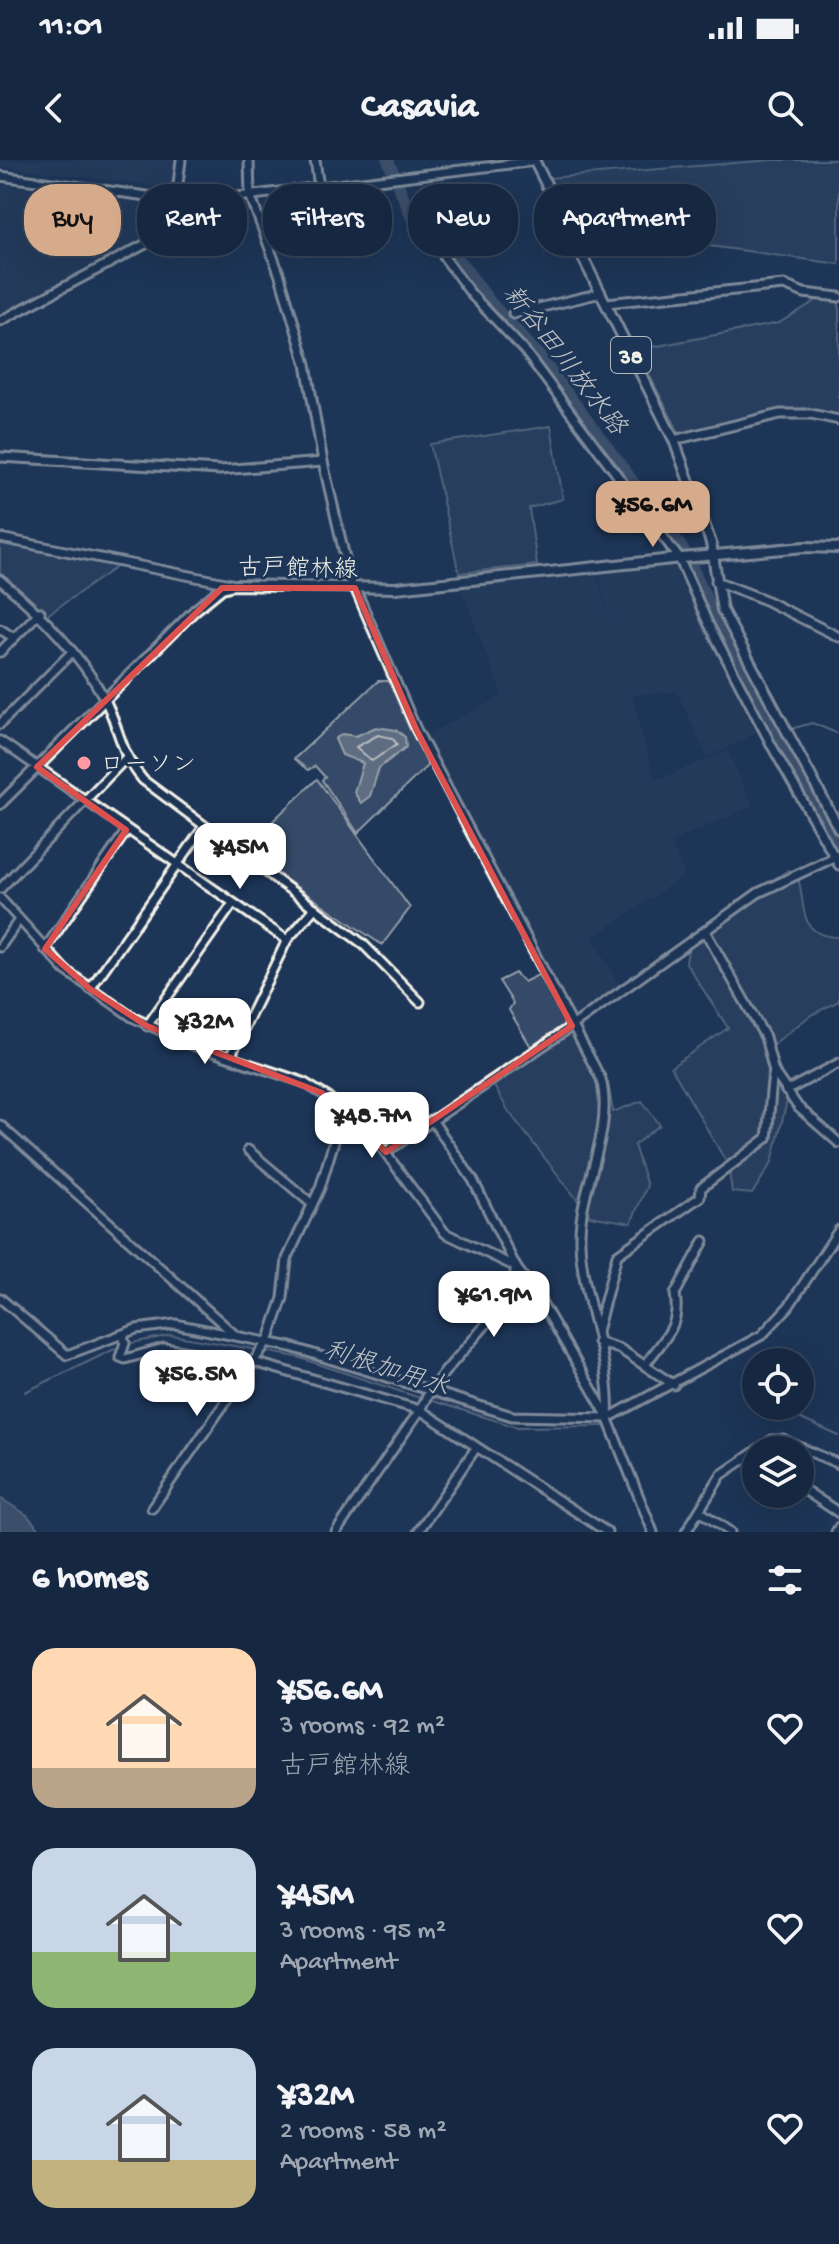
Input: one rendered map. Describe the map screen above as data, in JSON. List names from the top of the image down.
{
  "streets": {
    "main road": ["38", "古戸館林線"]
  },
  "crossings": [
    ["38", "古戸館林線"]
  ],
  "water": ["新谷田川放水路", "利根加用水"],
  "places": ["ローソン"],
  "page": {
    "status": "11:01",
    "header": "Casavia",
    "chip": [
      "Buy",
      "Rent",
      "Filters",
      "New",
      "Apartment"
    ],
    "price": [
      "¥56.6M",
      "¥45M",
      "¥32M",
      "¥48.7M",
      "¥61.9M",
      "¥56.5M"
    ],
    "heading": "6 homes",
    "list": [
      {
        "name": "¥56.6M",
        "note": "3 rooms · 92 m² · 古戸館林線"
      },
      {
        "name": "¥45M",
        "note": "3 rooms · 95 m² · Apartment"
      },
      {
        "name": "¥32M",
        "note": "2 rooms · 58 m² · Apartment"
      }
    ]
  }
}
